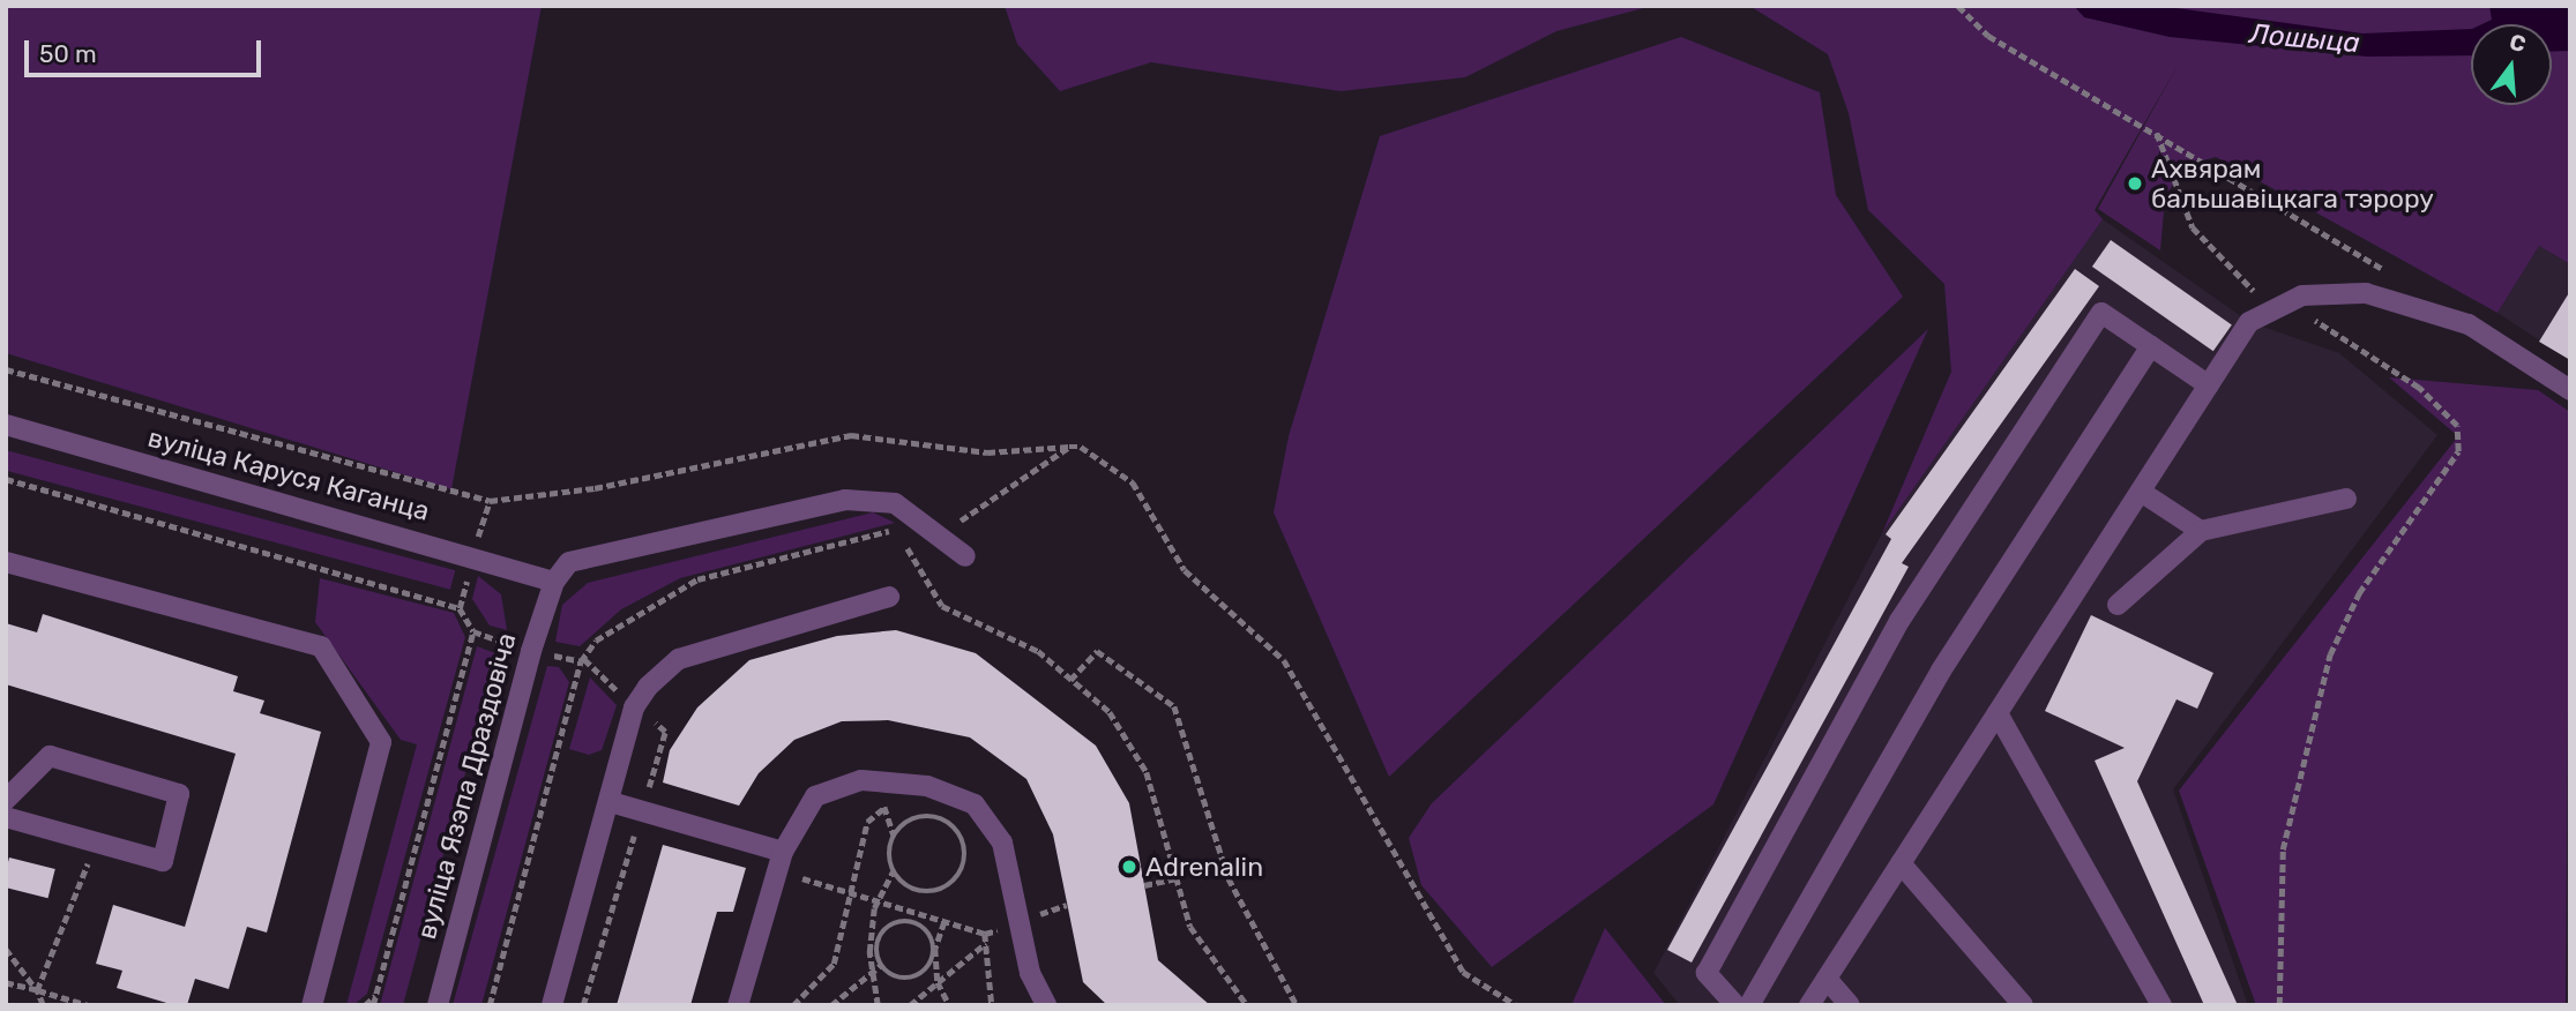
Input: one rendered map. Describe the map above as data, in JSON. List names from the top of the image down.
{
  "streets": {
    "street": ["вуліца Каруся Каганца", "вуліца Язэпа Драздовіча"]
  },
  "crossings": [
    ["вуліца Каруся Каганца", "вуліца Язэпа Драздовіча"]
  ],
  "water": ["Лошыца"],
  "places": ["Ахвярам бальшавіцкага тэрору", "Adrenalin"],
  "scale_bar": "50 m",
  "north": "top"
}
